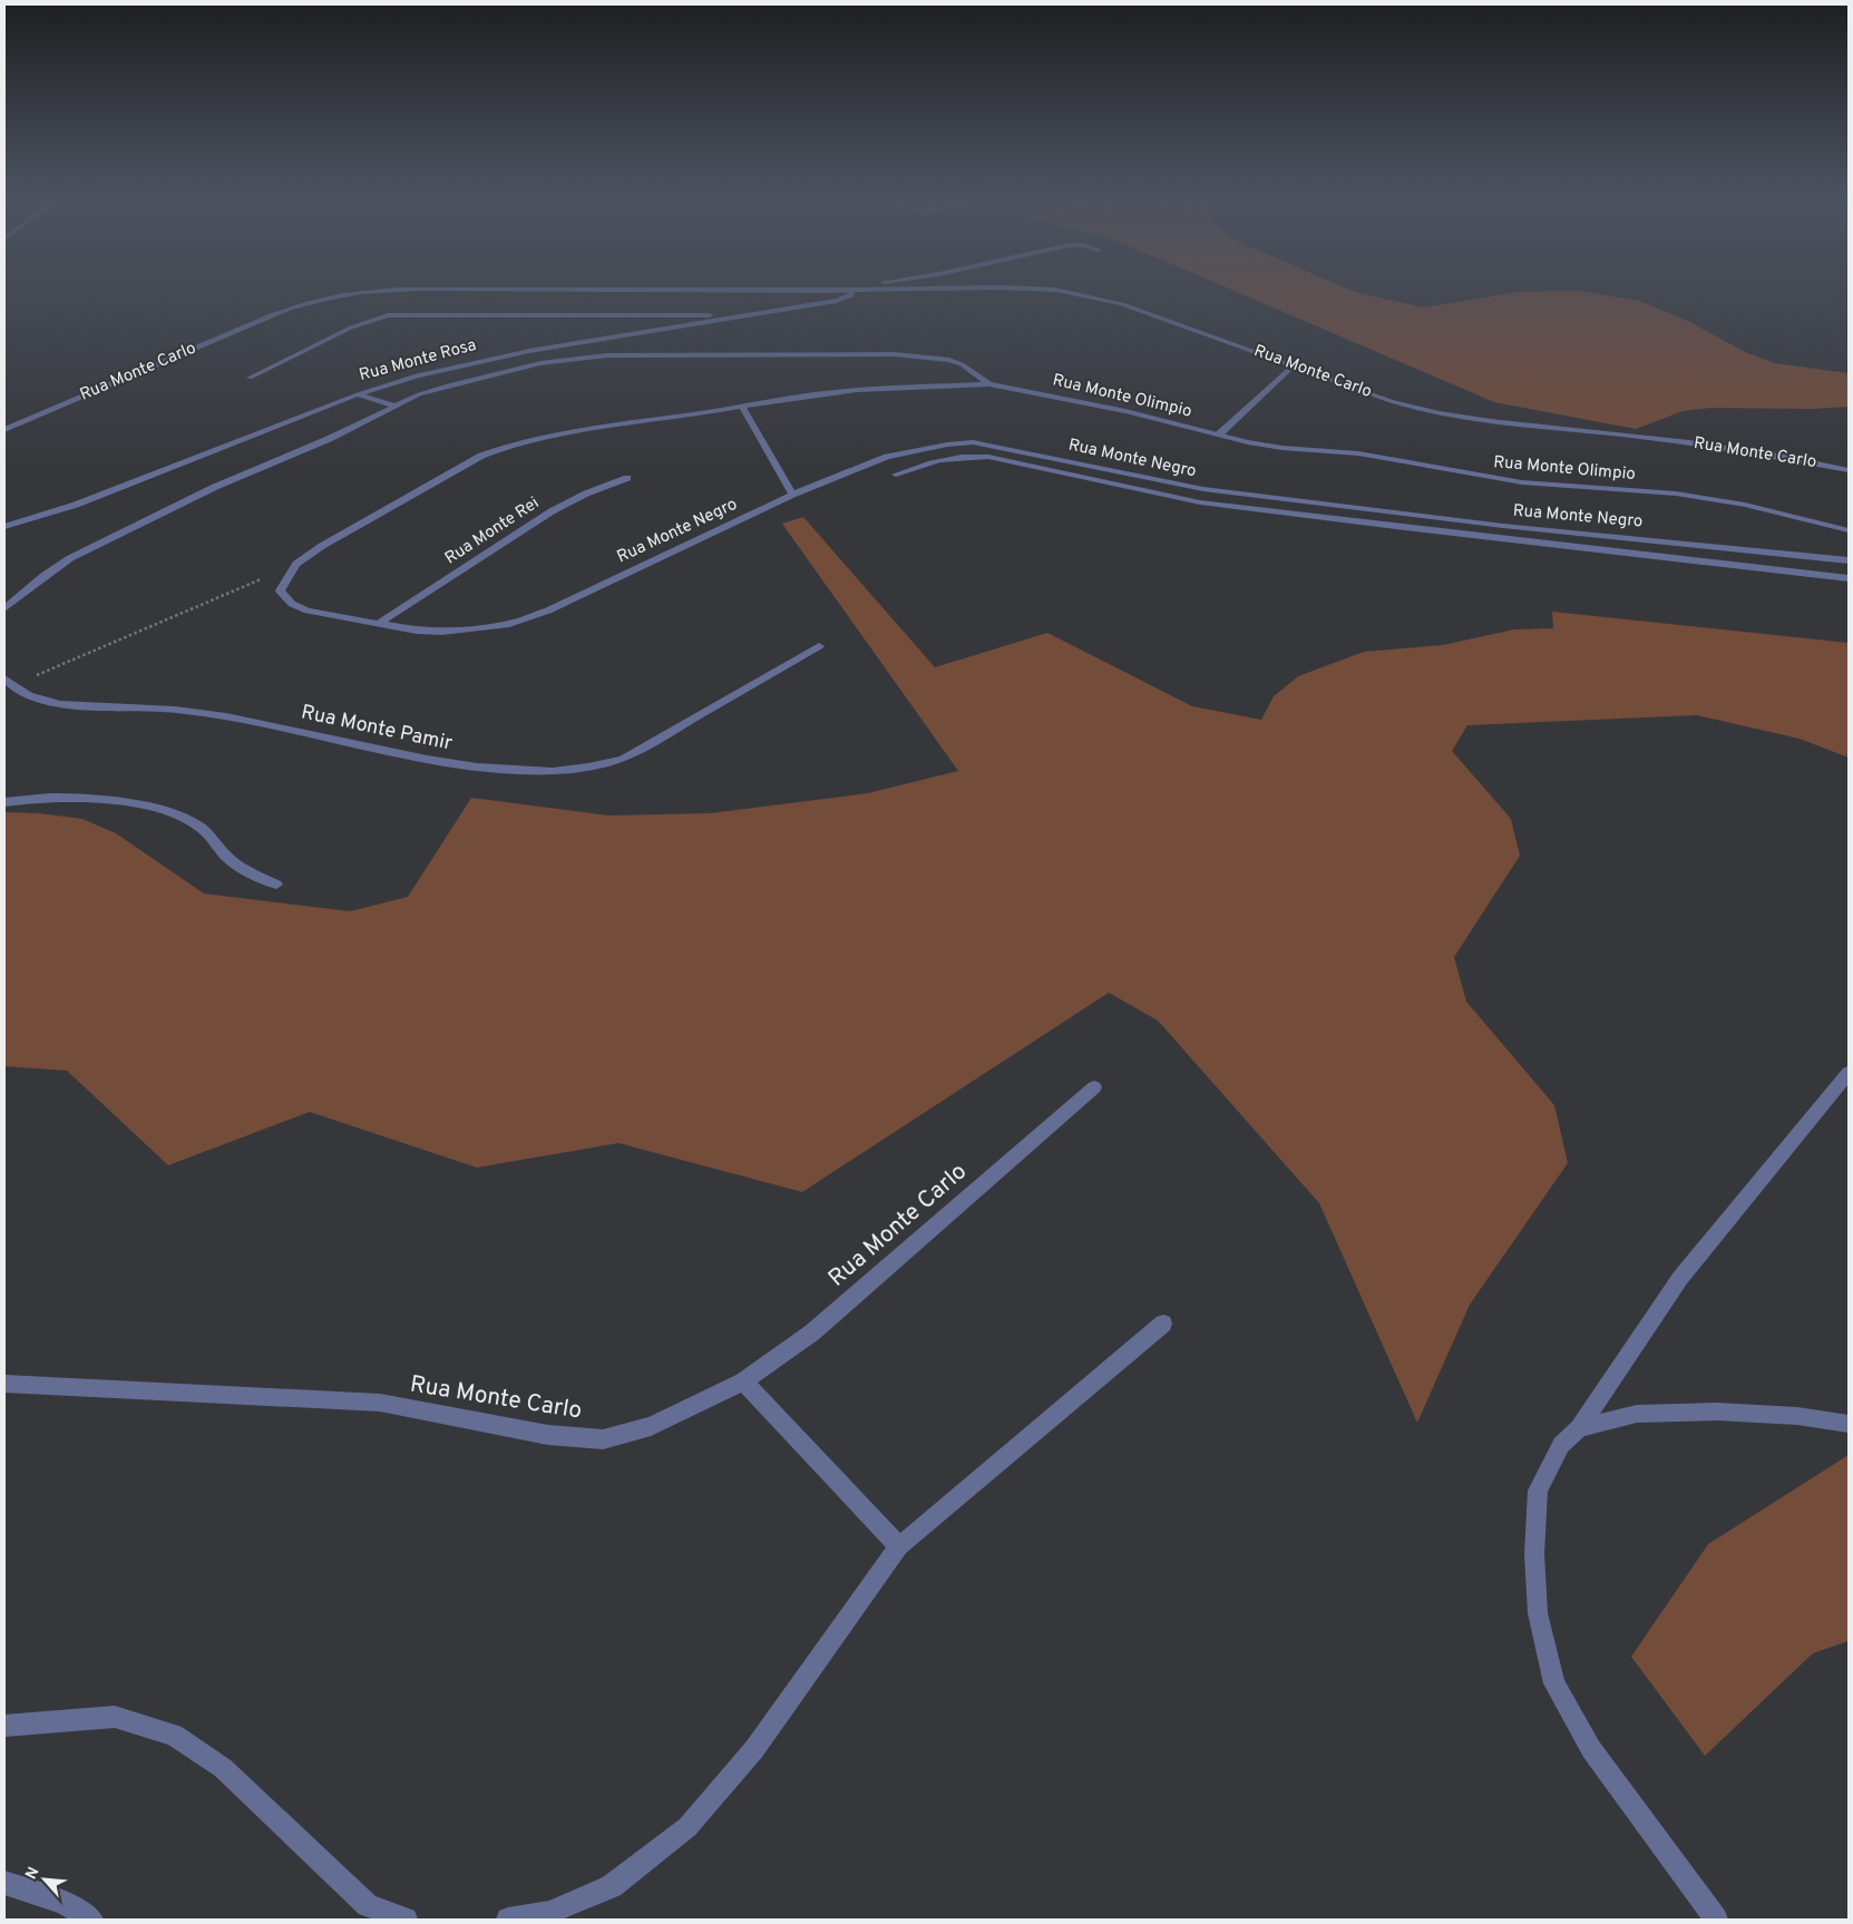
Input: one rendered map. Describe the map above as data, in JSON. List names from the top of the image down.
{
  "streets": {
    "street": [
      "Rua Monte Rosa",
      "Rua Monte Carlo",
      "Rua Monte Olimpio",
      "Rua Monte Negro",
      "Rua Monte Rei",
      "Rua Monte Pamir"
    ]
  },
  "crossings": [
    ["Rua Monte Rosa", "Rua Monte Carlo"],
    ["Rua Monte Olimpio", "Rua Monte Negro"],
    ["Rua Monte Negro", "Rua Monte Rei"]
  ],
  "north": "top left"
}
